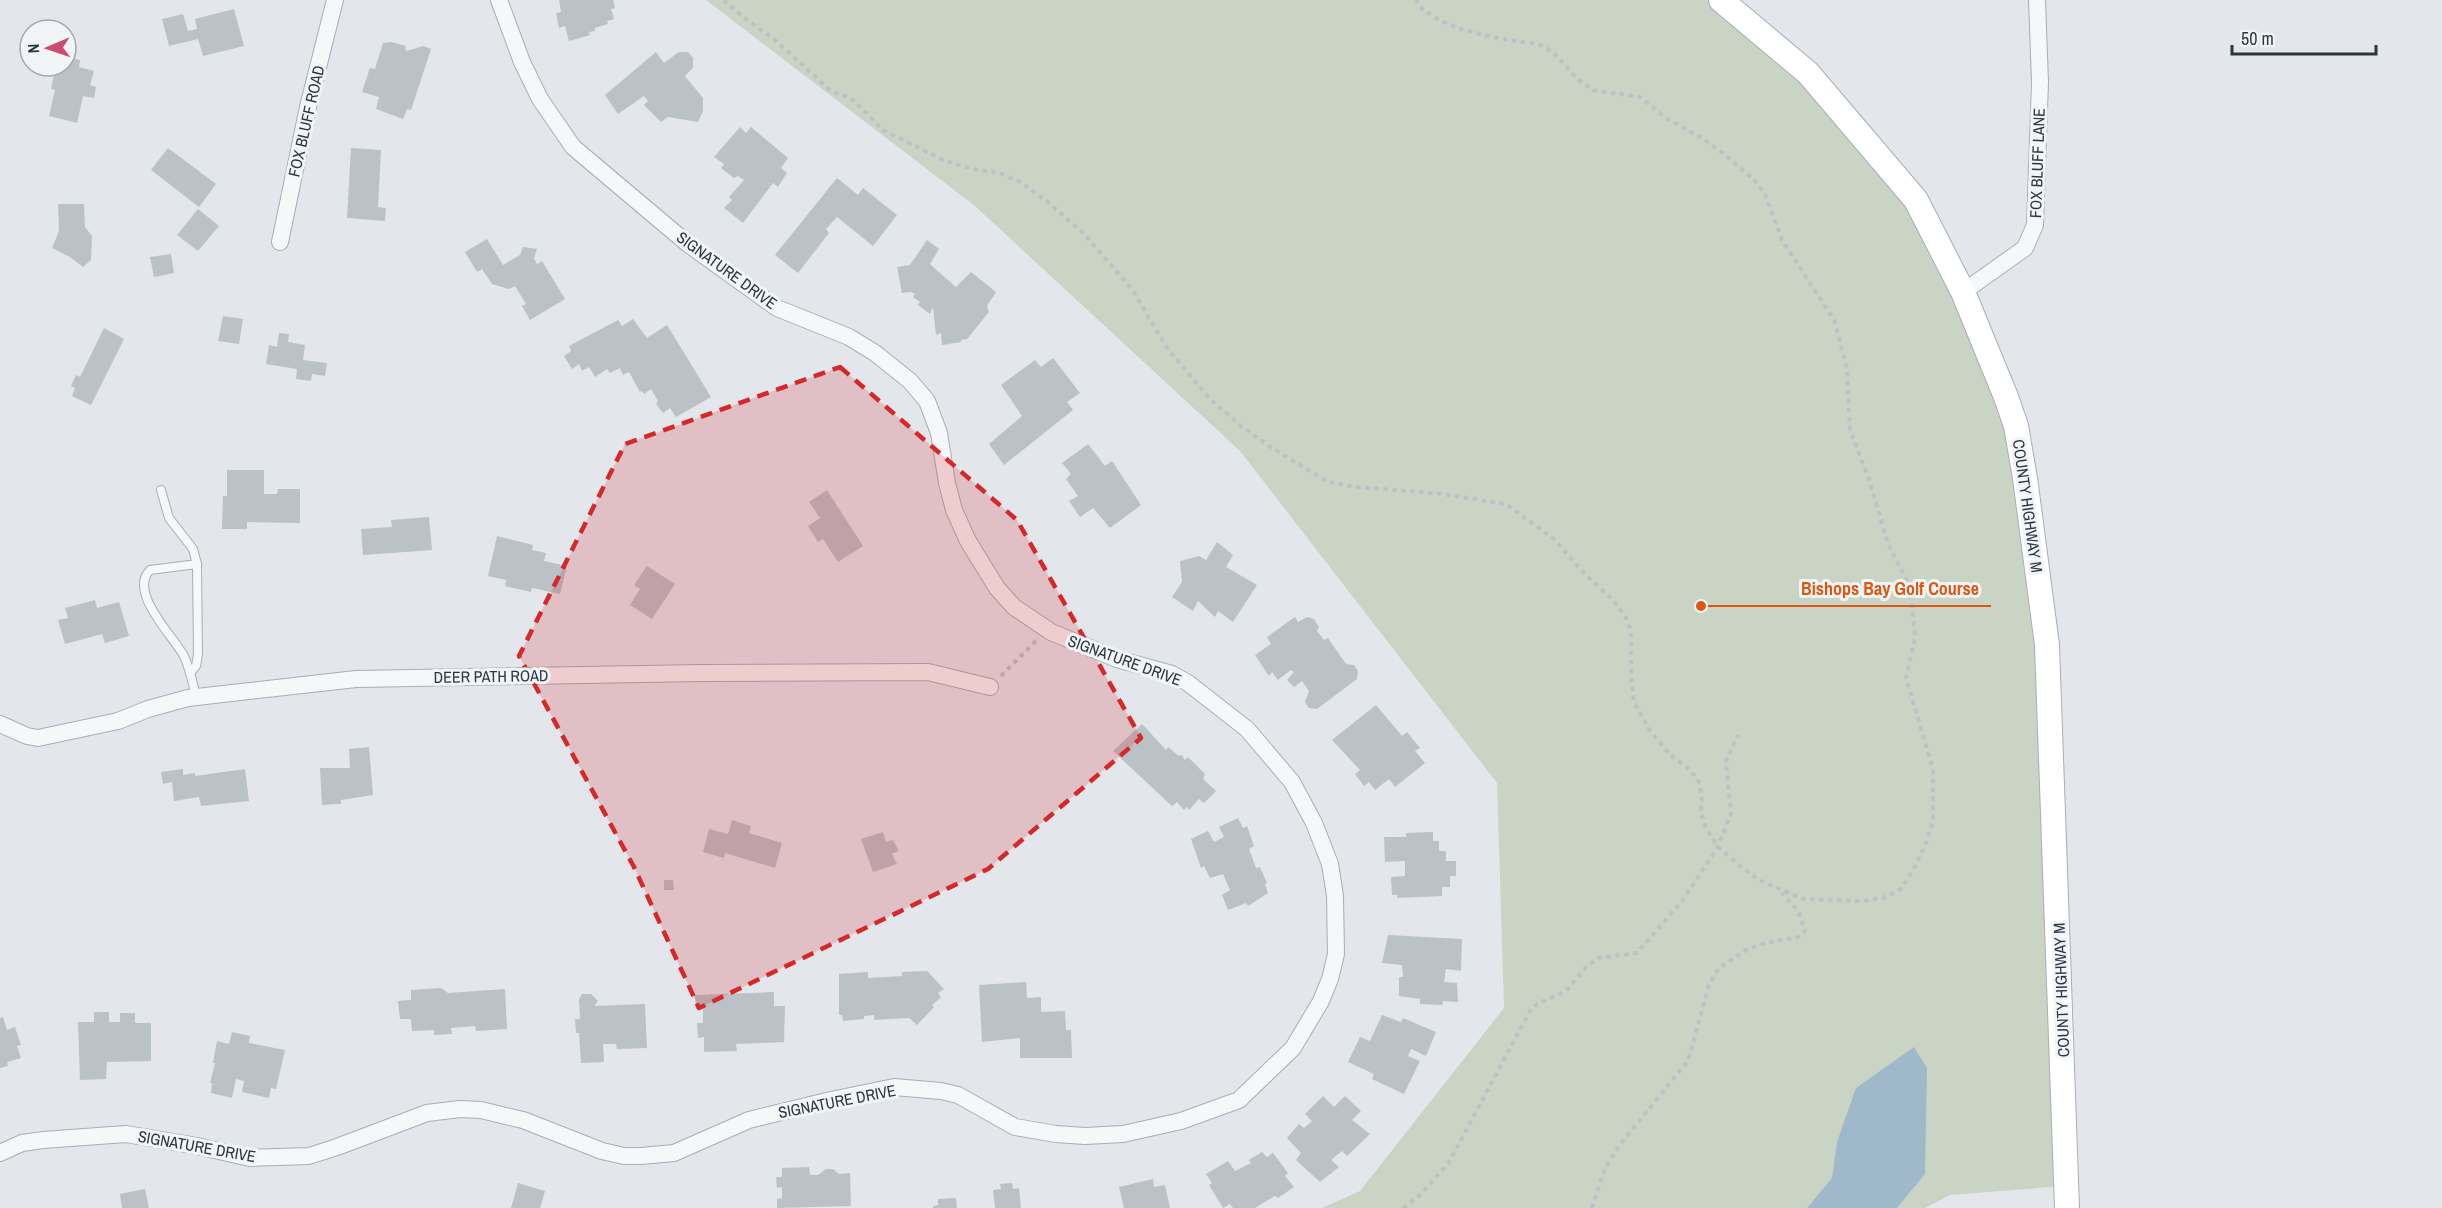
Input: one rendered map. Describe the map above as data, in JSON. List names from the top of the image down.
{
  "streets": {
    "main road": ["COUNTY HIGHWAY M"],
    "street": [
      "FOX BLUFF ROAD",
      "FOX BLUFF LANE",
      "SIGNATURE DRIVE",
      "DEER PATH ROAD"
    ]
  },
  "crossings": [
    ["FOX BLUFF LANE", "COUNTY HIGHWAY M"]
  ],
  "places": ["Bishops Bay Golf Course"],
  "scale_bar": "50 m",
  "north": "left"
}
